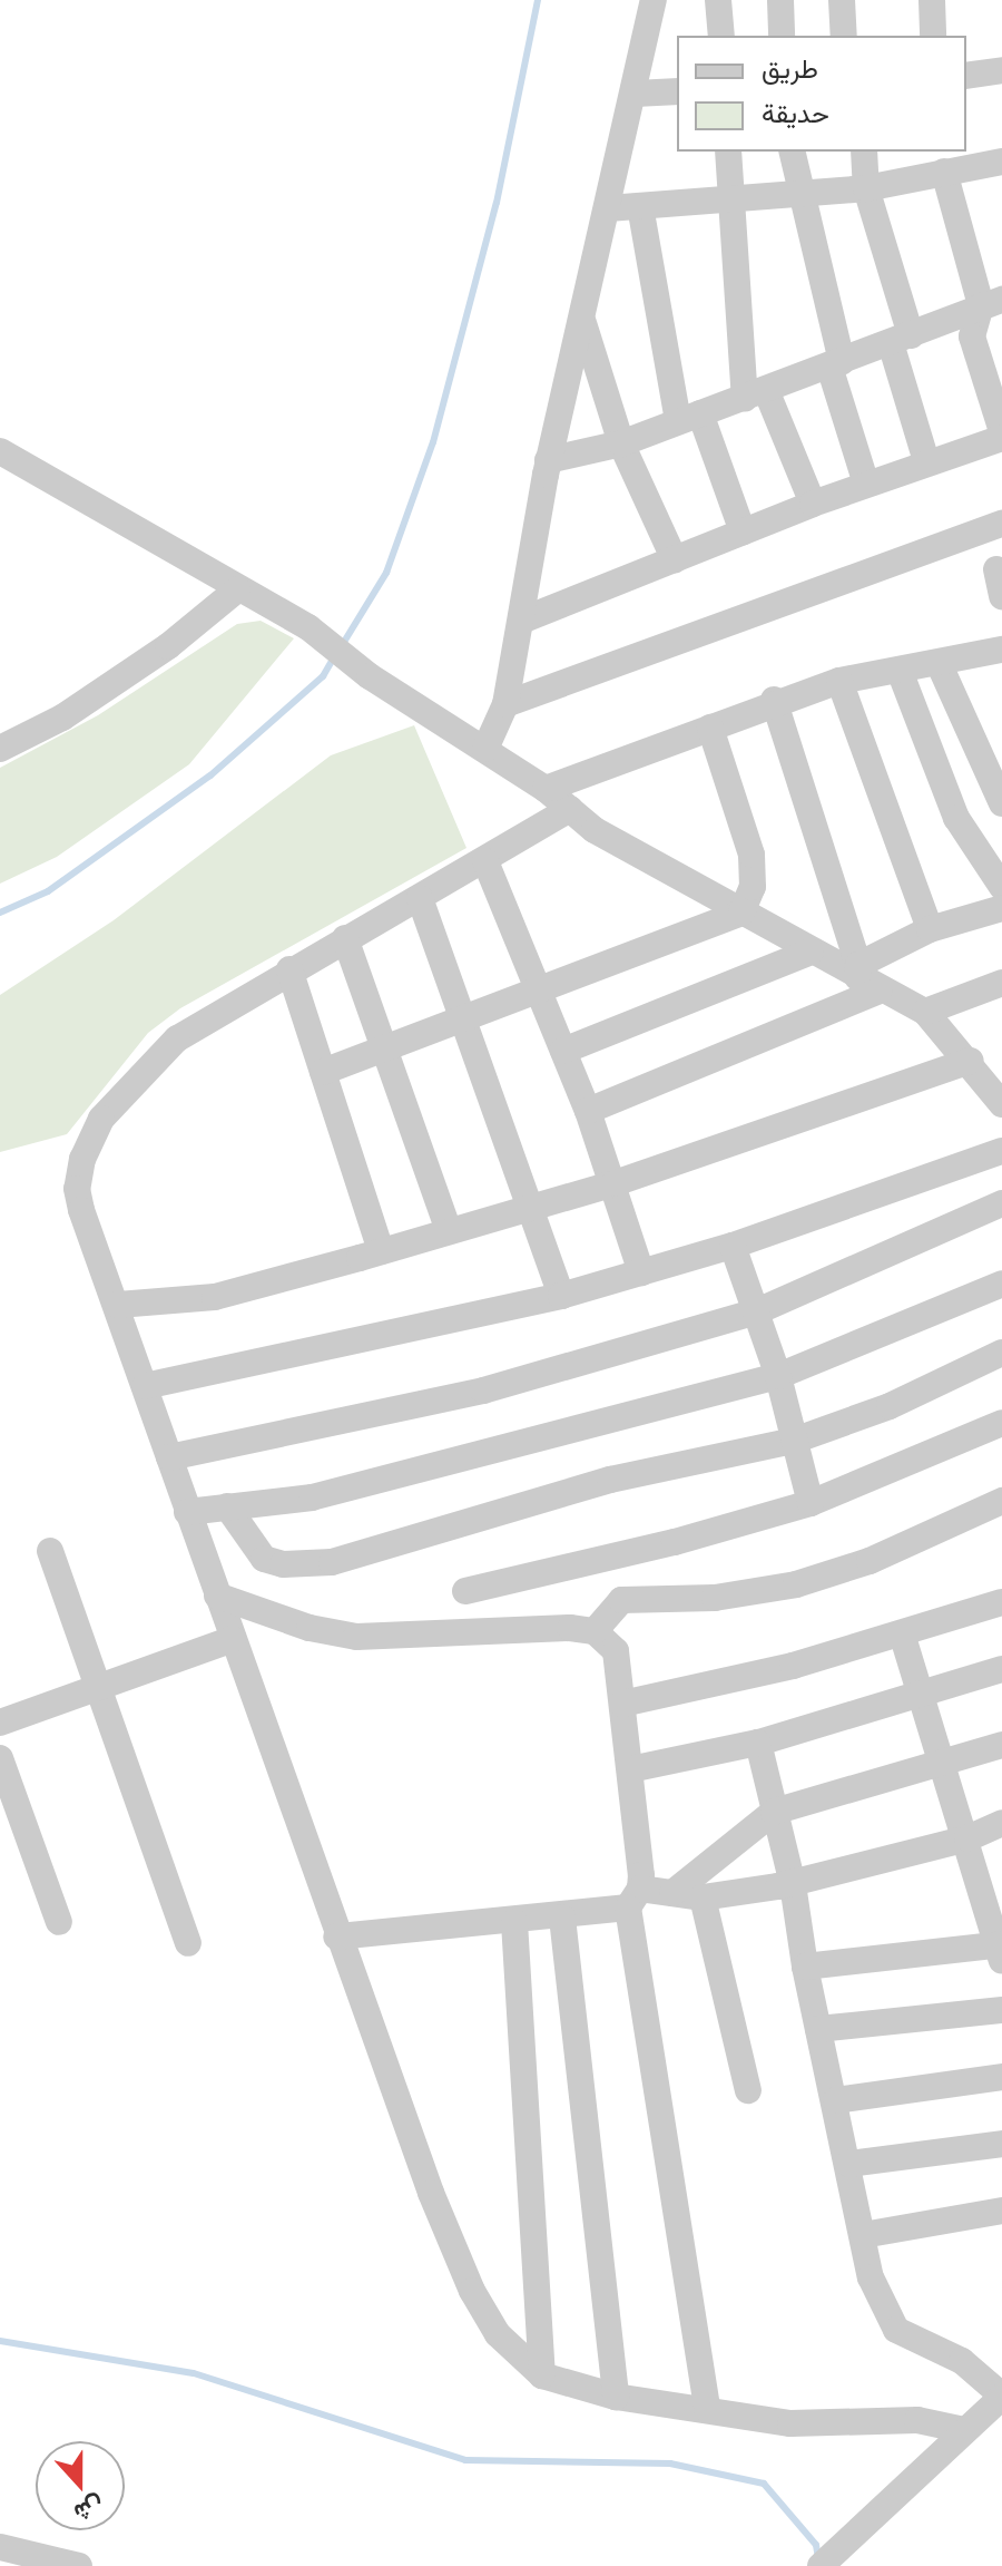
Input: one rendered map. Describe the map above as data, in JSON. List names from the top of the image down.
{
  "legend": ["طريق", "حديقة"],
  "north": "bottom"
}
